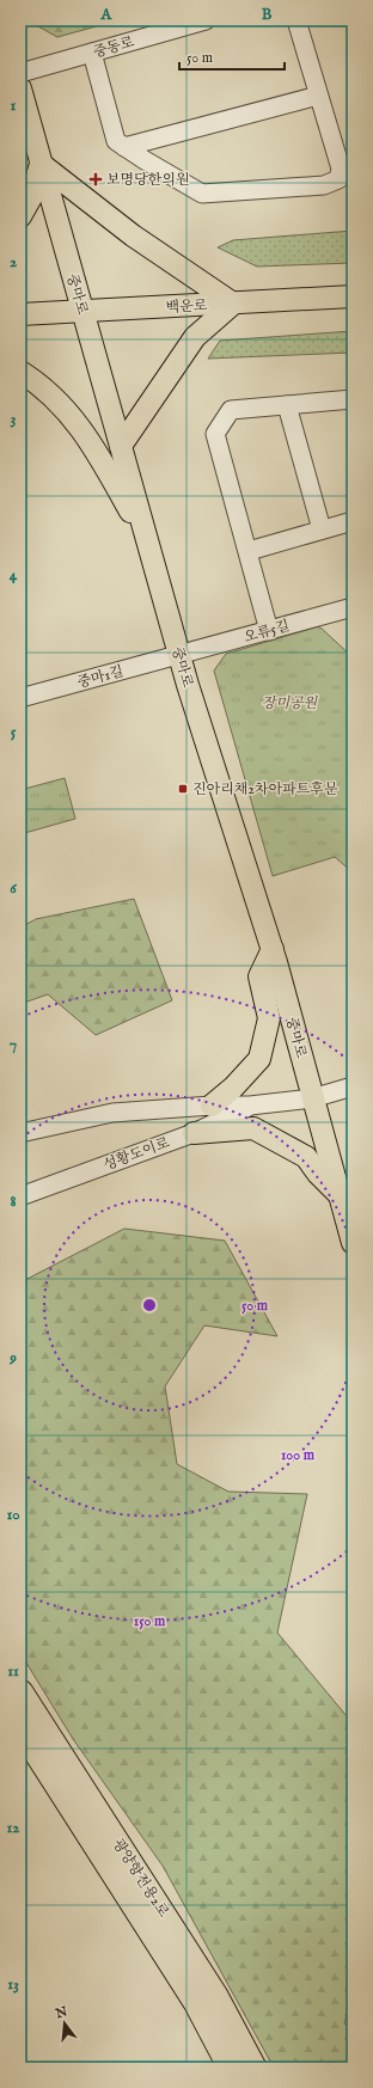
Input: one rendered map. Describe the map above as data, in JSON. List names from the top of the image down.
{
  "streets": {
    "highway": ["광양항전용2로"],
    "main road": ["중마로", "백운로"],
    "street": [
      "중동로",
      "오류5길",
      "중마1길",
      "성황도이로"
    ]
  },
  "crossings": [
    ["중마로", "백운로"],
    ["중마로", "오류5길"],
    ["중마로", "중마1길"],
    ["중마로", "성황도이로"],
    ["오류5길", "중마1길"]
  ],
  "parks": ["장미공원"],
  "places": {
    "health": ["보명당한의원"],
    "transit": ["진아리채2차아파트후문"]
  },
  "scale_bar": "50 m",
  "north": "top",
  "grid": {
    "columns": ["A", "B"],
    "rows": [
      "1",
      "2",
      "3",
      "4",
      "5",
      "6",
      "7",
      "8",
      "9",
      "10",
      "11",
      "12",
      "13"
    ]
  },
  "rings": ["50 m", "100 m", "150 m"]
}
